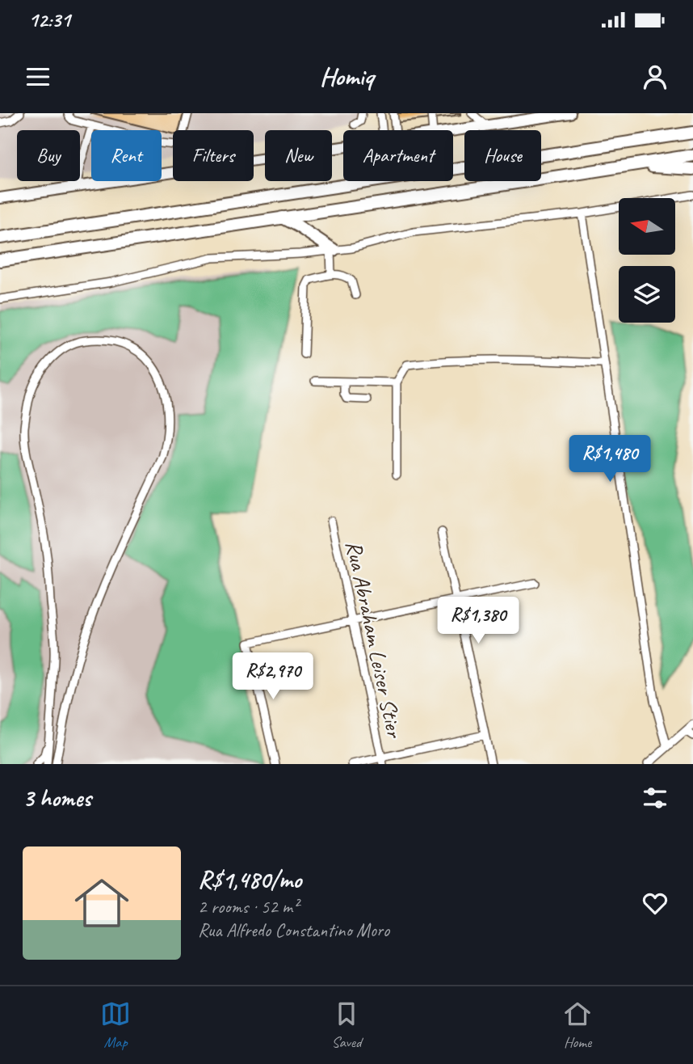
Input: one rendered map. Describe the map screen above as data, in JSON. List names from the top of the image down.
{
  "streets": {
    "street": ["Rua Abraham Leiser Stier"]
  },
  "north": "left",
  "page": {
    "status": "12:31",
    "header": "Homiq",
    "chip": [
      "Buy",
      "Rent",
      "Filters",
      "New",
      "Apartment",
      "House"
    ],
    "price": ["R$1,480", "R$1,380", "R$2,970"],
    "heading": "3 homes",
    "list": [
      {
        "name": "R$1,480/mo",
        "note": "2 rooms · 52 m² · Rua Alfredo Constantino Moro"
      }
    ],
    "tabs": ["Map", "Saved", "Home"]
  }
}
